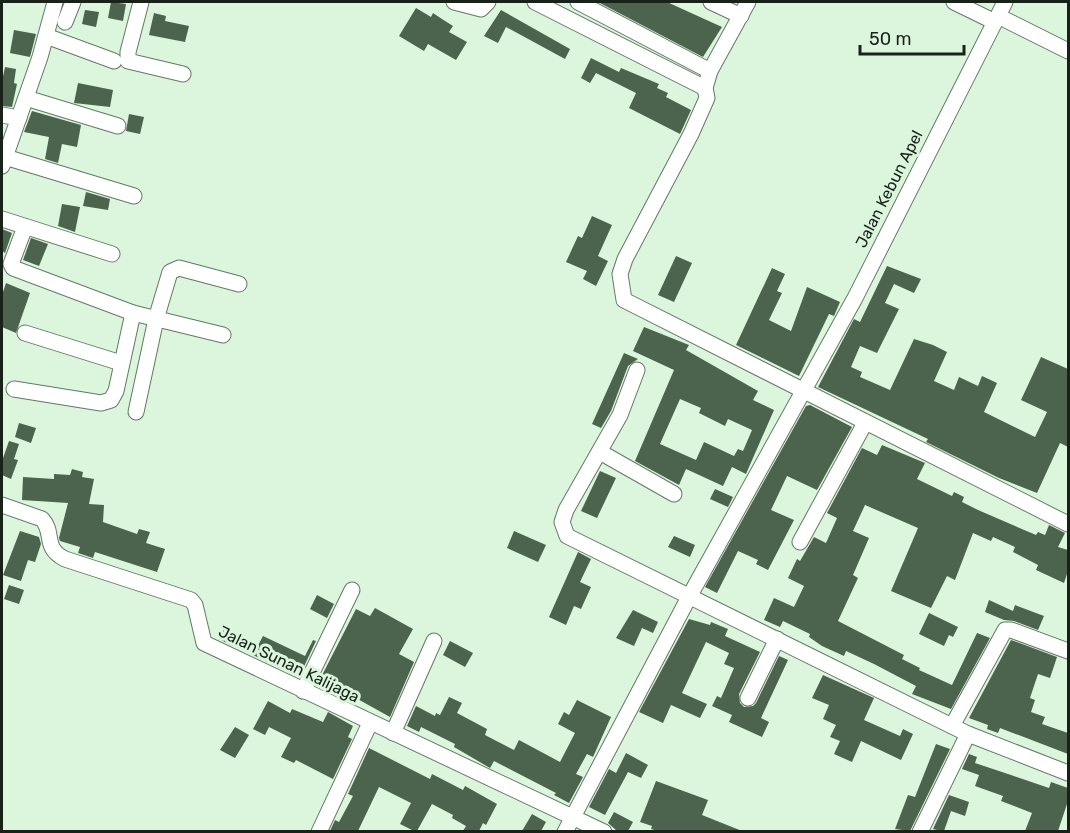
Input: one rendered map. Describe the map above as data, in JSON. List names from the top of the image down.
{
  "streets": {
    "street": ["Jalan Kebun Apel", "Jalan Sunan Kalijaga"]
  },
  "crossings": [
    ["Jalan Kebun Apel", "Jalan Sunan Kalijaga"]
  ],
  "scale_bar": "50 m"
}
